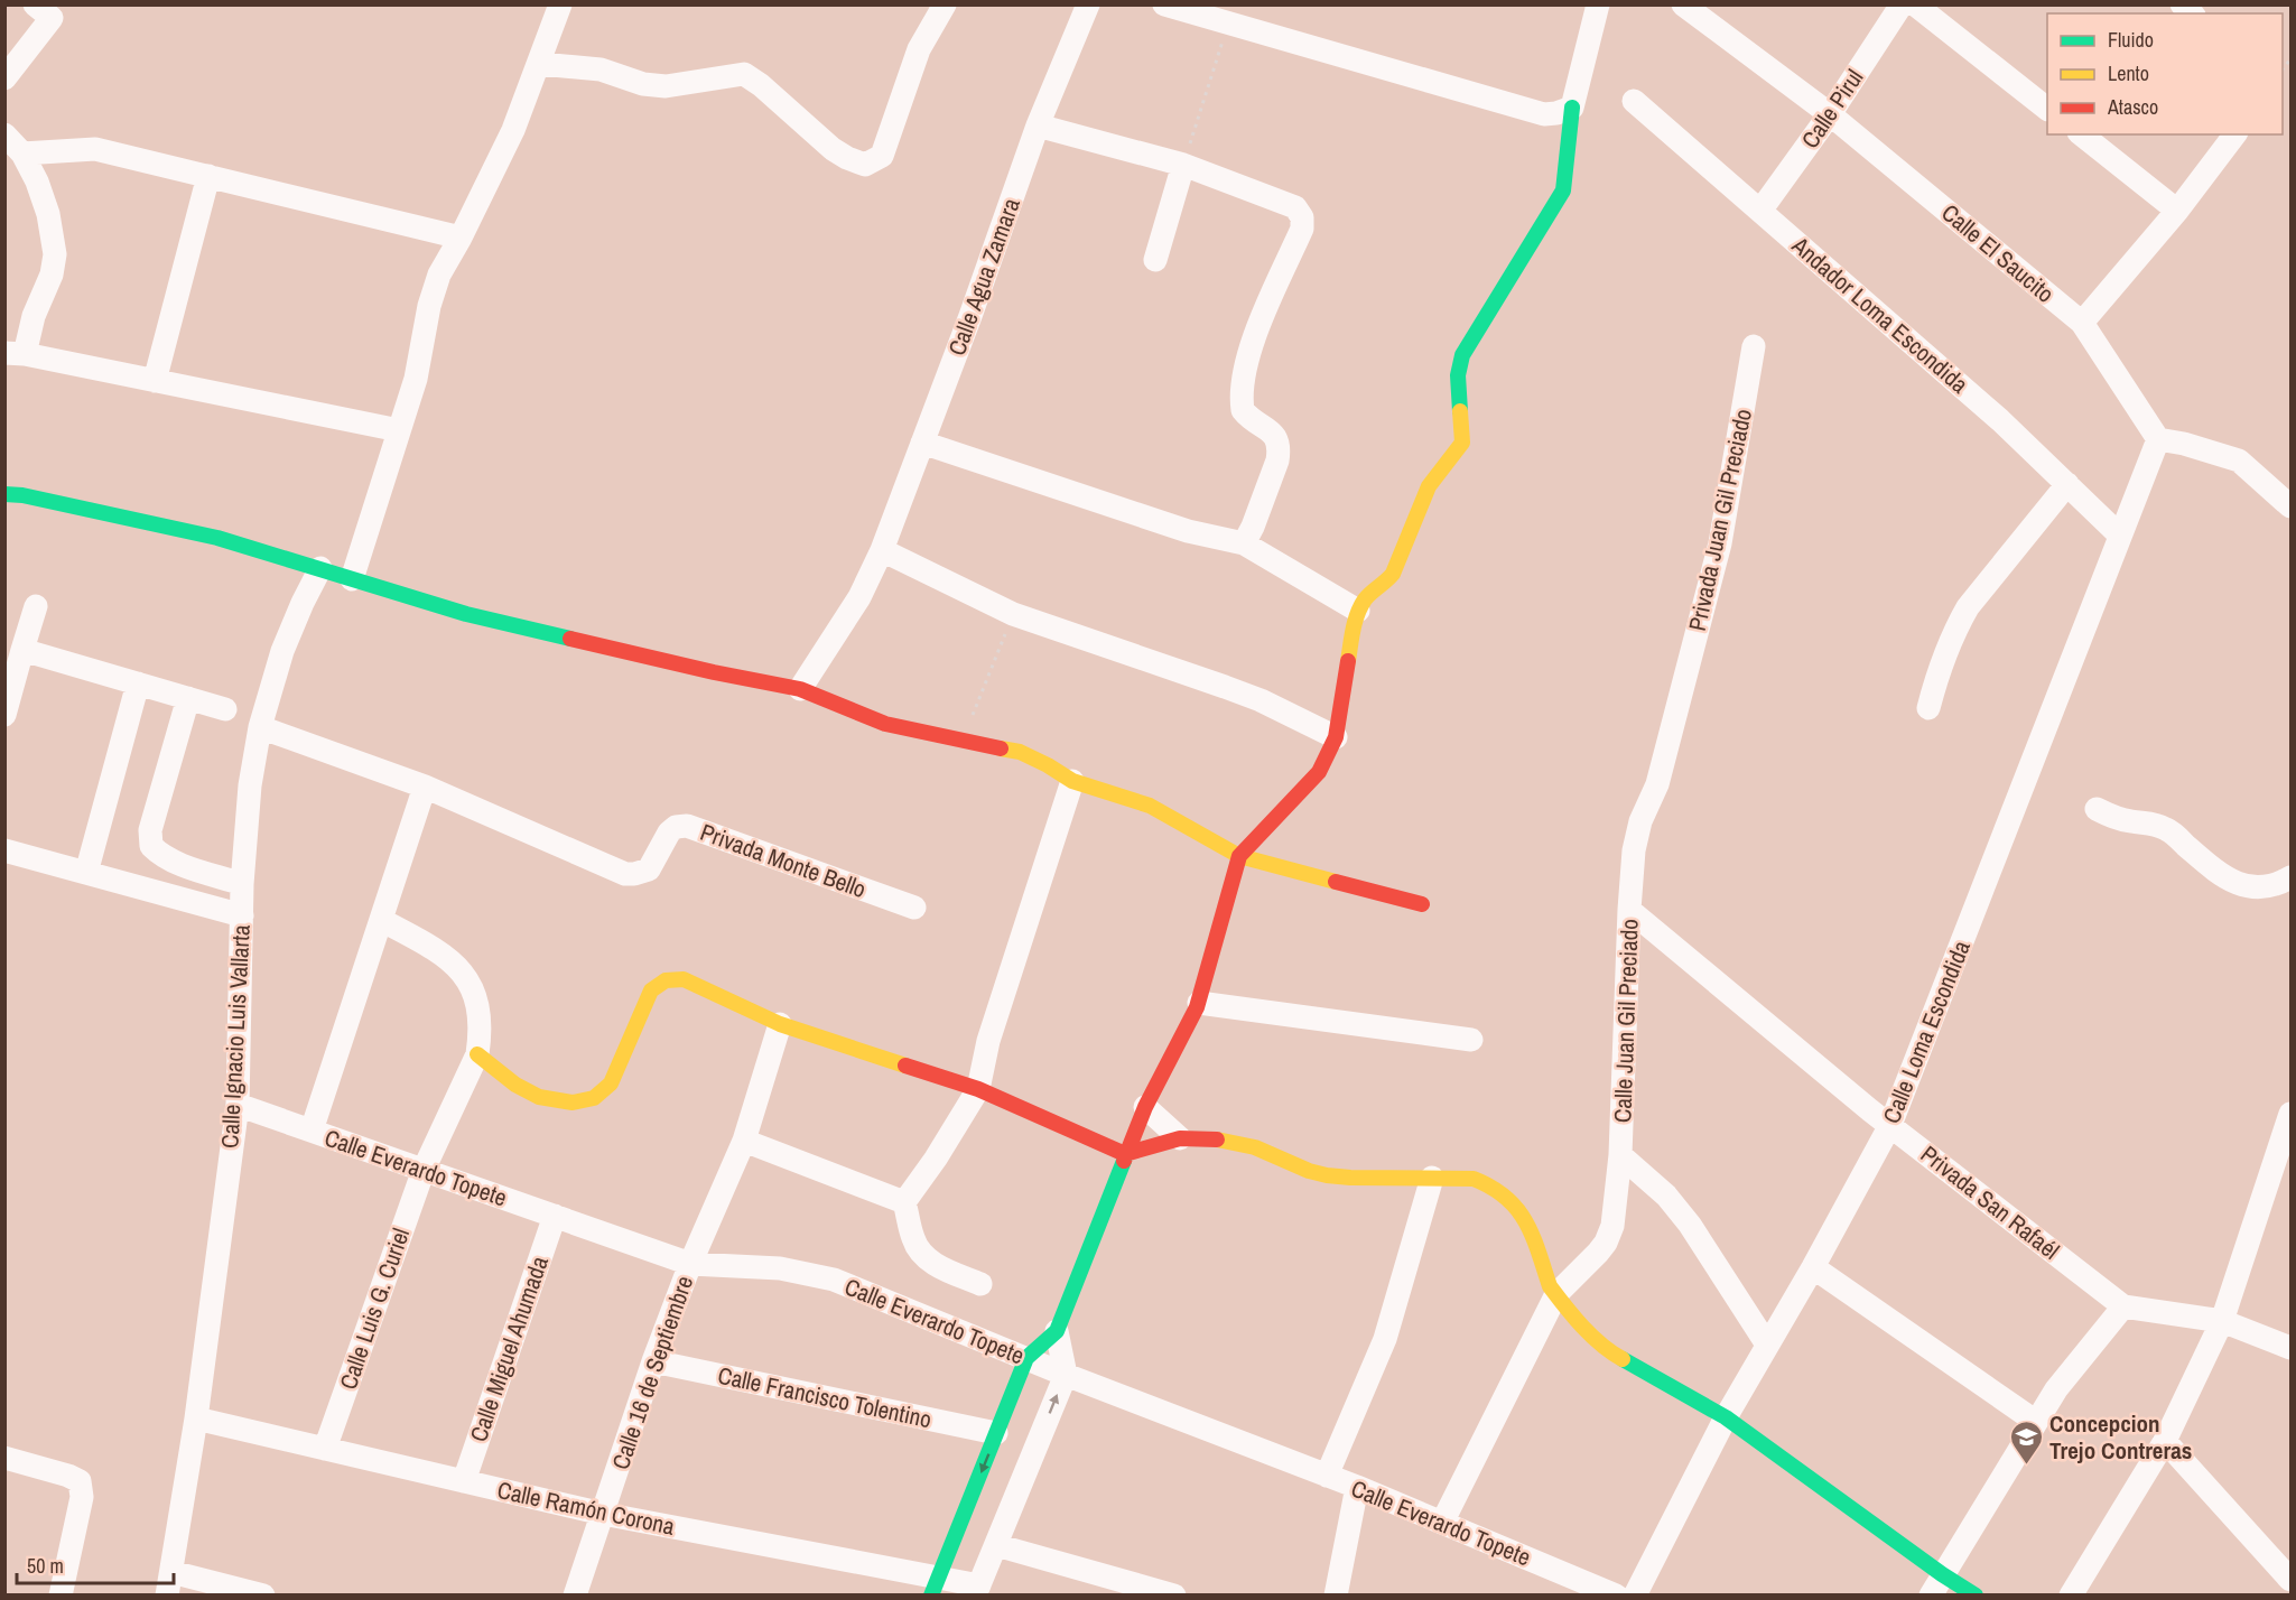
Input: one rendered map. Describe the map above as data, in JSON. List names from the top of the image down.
{
  "streets": {
    "street": [
      "Calle Pirul",
      "Calle El Saucito",
      "Calle Agua Zamara",
      "Andador Loma Escondida",
      "Privada Juan Gil Preciado",
      "Privada Monte Bello",
      "Calle Juan Gil Preciado",
      "Calle Loma Escondida",
      "Calle Ignacio Luis Vallarta",
      "Calle Everardo Topete",
      "Privada San Rafaél",
      "Calle Luis G. Curiel",
      "Calle Miguel Ahumada",
      "Calle 16 de Septiembre",
      "Calle Francisco Tolentino",
      "Calle Ramón Corona"
    ]
  },
  "crossings": [
    ["Calle Pirul", "Calle El Saucito"],
    ["Calle Pirul", "Andador Loma Escondida"],
    ["Calle El Saucito", "Calle Loma Escondida"],
    ["Andador Loma Escondida", "Calle Loma Escondida"],
    ["Privada Juan Gil Preciado", "Calle Juan Gil Preciado"],
    ["Calle Juan Gil Preciado", "Calle Everardo Topete"],
    ["Calle Juan Gil Preciado", "Privada San Rafaél"],
    ["Calle Loma Escondida", "Privada San Rafaél"],
    ["Calle Ignacio Luis Vallarta", "Calle Everardo Topete"],
    ["Calle Ignacio Luis Vallarta", "Calle Ramón Corona"],
    ["Calle Everardo Topete", "Calle Luis G. Curiel"],
    ["Calle Everardo Topete", "Calle Miguel Ahumada"],
    ["Calle Everardo Topete", "Calle 16 de Septiembre"],
    ["Calle Luis G. Curiel", "Calle Ramón Corona"],
    ["Calle Miguel Ahumada", "Calle Ramón Corona"],
    ["Calle 16 de Septiembre", "Calle Francisco Tolentino"],
    ["Calle 16 de Septiembre", "Calle Ramón Corona"]
  ],
  "places": {
    "school or university": ["Concepcion Trejo Contreras"]
  },
  "legend": ["Fluido", "Lento", "Atasco"],
  "scale_bar": "50 m"
}
